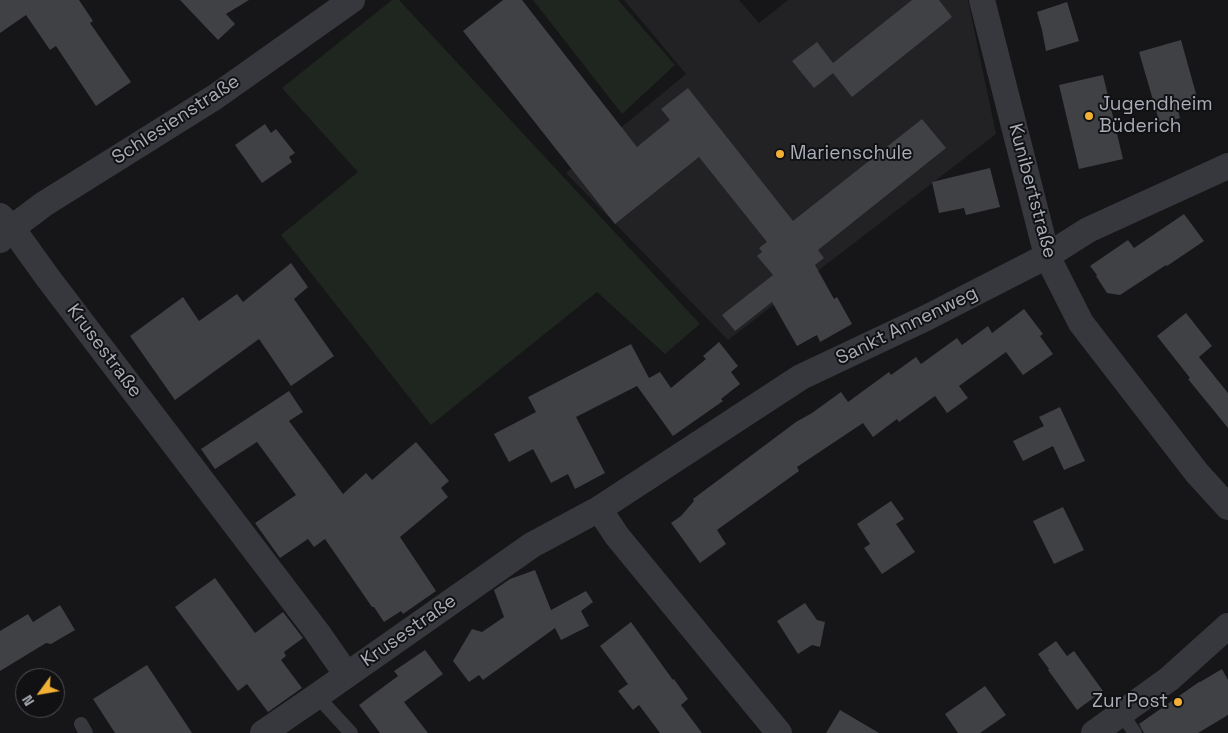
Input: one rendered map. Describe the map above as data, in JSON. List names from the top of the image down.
{
  "streets": {
    "street": [
      "Schlesienstraße",
      "Kunibertstraße",
      "Sankt Annenweg",
      "Krusestraße"
    ]
  },
  "crossings": [
    ["Schlesienstraße", "Krusestraße"],
    ["Kunibertstraße", "Sankt Annenweg"],
    ["Sankt Annenweg", "Krusestraße"]
  ],
  "places": ["Jugendheim Büderich", "Marienschule", "Zur Post"],
  "north": "bottom left"
}
